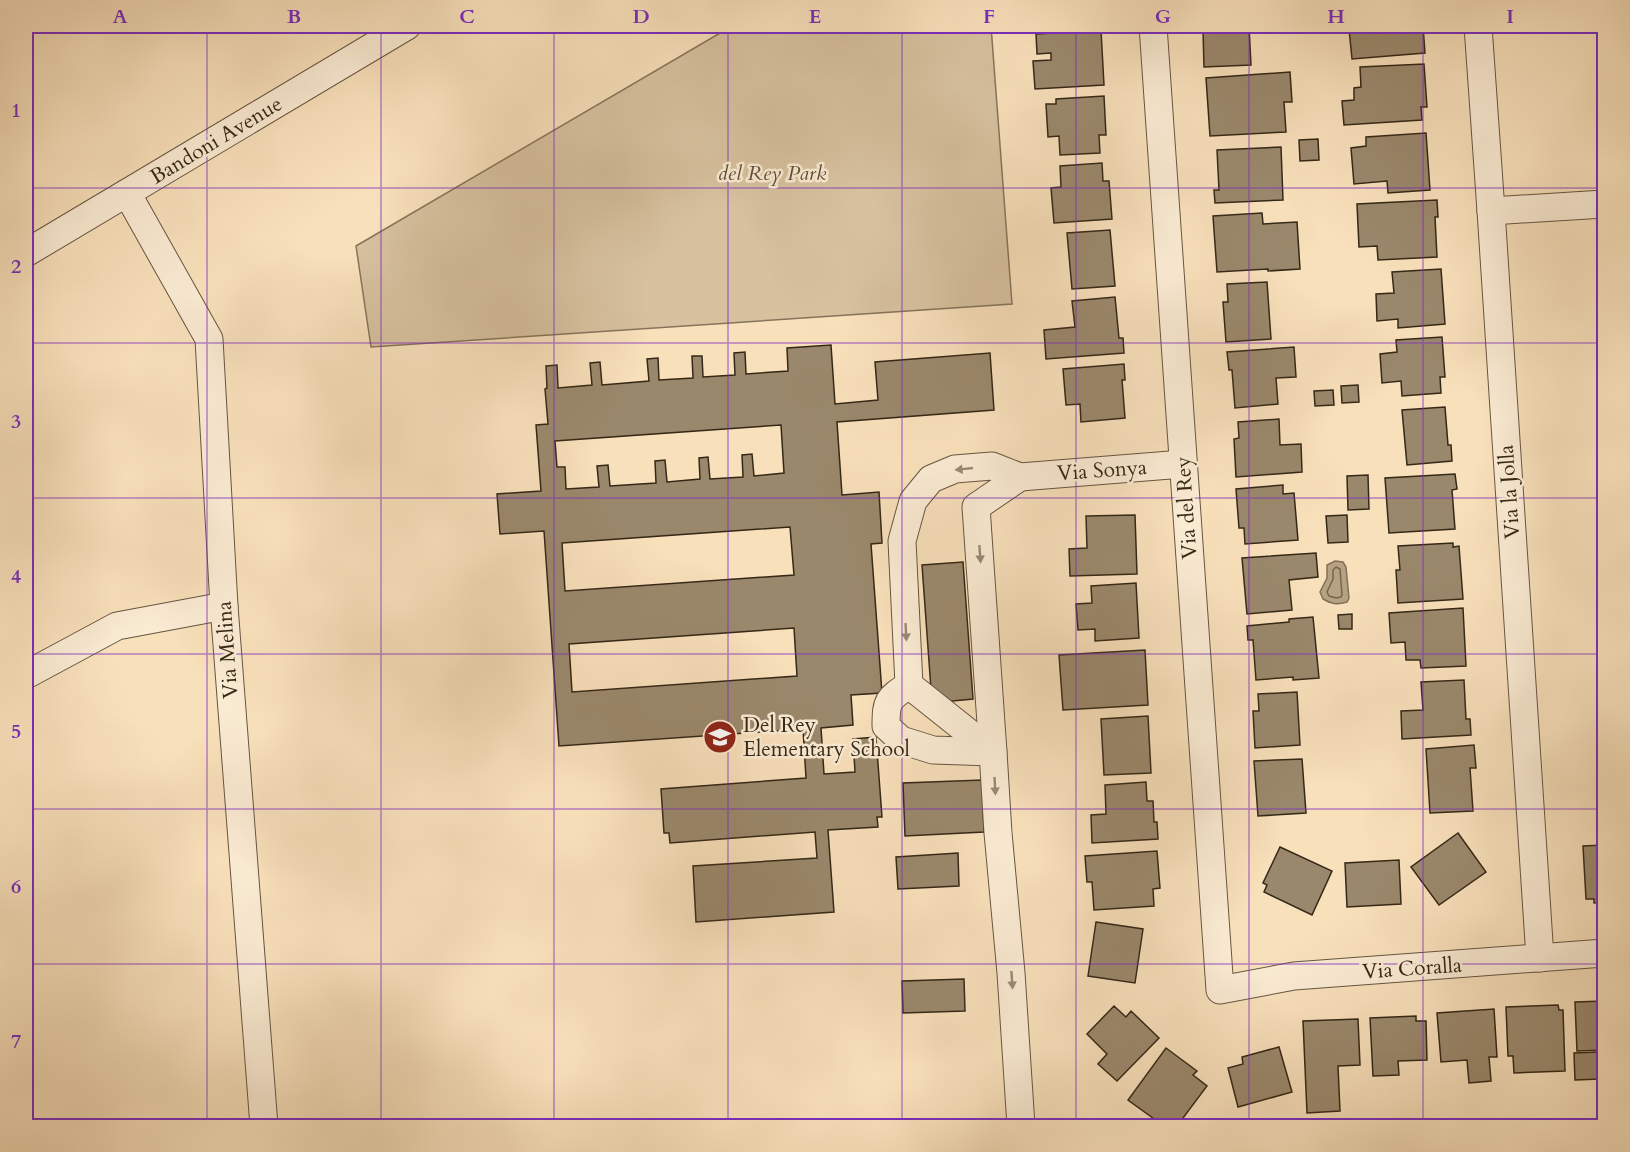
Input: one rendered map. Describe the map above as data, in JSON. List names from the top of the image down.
{
  "streets": {
    "street": [
      "Bandoni Avenue",
      "Via Sonya",
      "Via la Jolla",
      "Via del Rey",
      "Via Melina",
      "Via Coralla"
    ]
  },
  "crossings": [
    ["Bandoni Avenue", "Via Melina"],
    ["Via Sonya", "Via del Rey"],
    ["Via la Jolla", "Via Coralla"],
    ["Via del Rey", "Via Coralla"]
  ],
  "parks": ["del Rey Park"],
  "places": {
    "school or university": ["Del Rey Elementary School"]
  },
  "grid": {
    "columns": [
      "A",
      "B",
      "C",
      "D",
      "E",
      "F",
      "G",
      "H",
      "I"
    ],
    "rows": [
      "1",
      "2",
      "3",
      "4",
      "5",
      "6",
      "7"
    ]
  }
}
